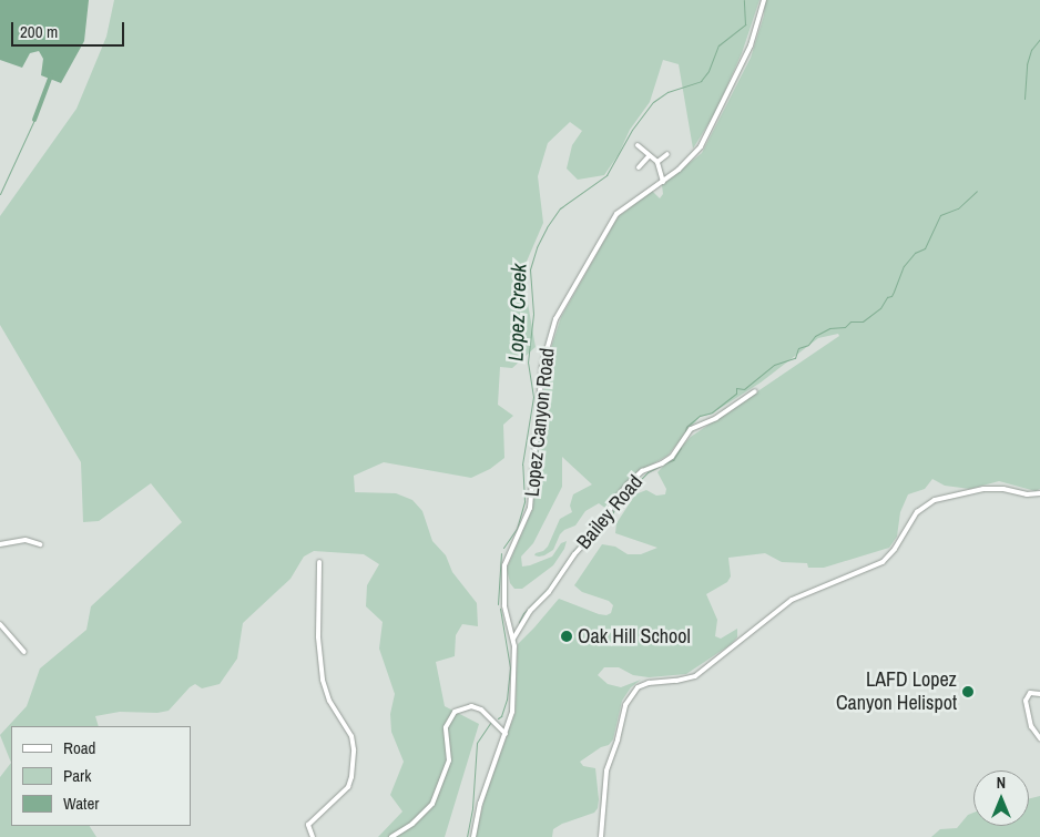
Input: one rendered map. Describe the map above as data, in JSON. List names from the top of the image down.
{
  "streets": {
    "street": ["Lopez Canyon Road", "Bailey Road"]
  },
  "crossings": [
    ["Lopez Canyon Road", "Bailey Road"]
  ],
  "water": ["Lopez Creek"],
  "places": ["Oak Hill School", "LAFD Lopez Canyon Helispot"],
  "legend": ["Road", "Park", "Water"],
  "scale_bar": "200 m",
  "north": "top"
}
